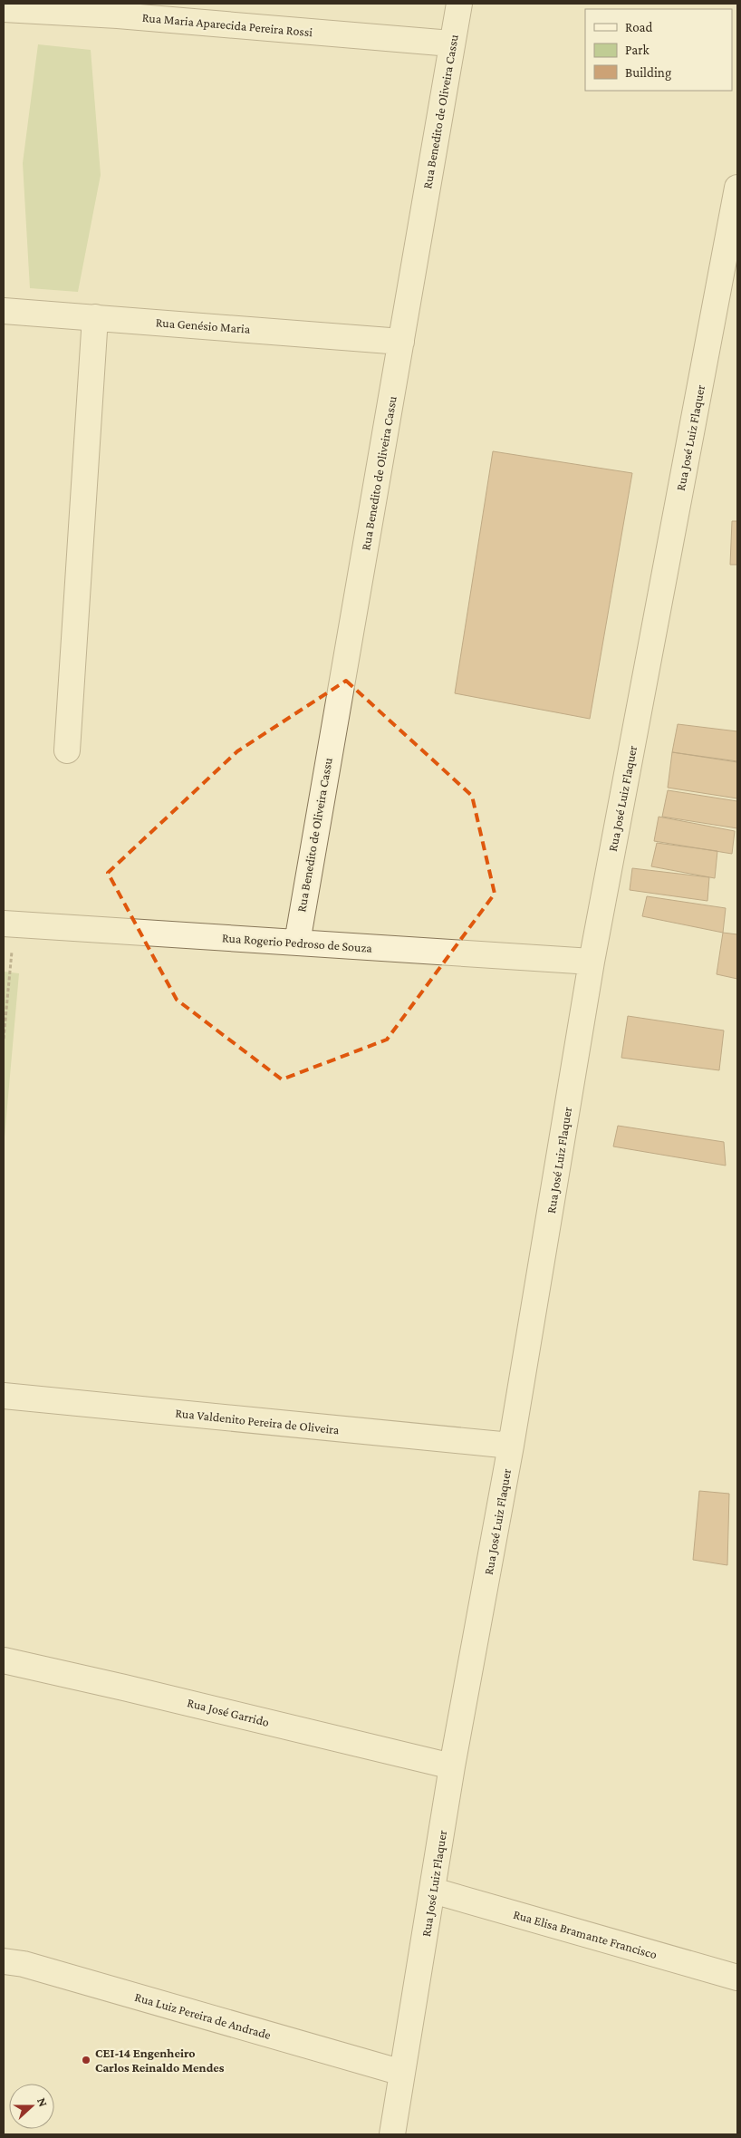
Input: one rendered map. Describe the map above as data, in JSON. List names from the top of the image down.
{
  "streets": {
    "street": [
      "Rua Maria Aparecida Pereira Rossi",
      "Rua Benedito de Oliveira Cassu",
      "Rua Genésio Maria",
      "Rua José Luiz Flaquer",
      "Rua Rogerio Pedroso de Souza",
      "Rua Valdenito Pereira de Oliveira",
      "Rua José Garrido",
      "Rua Elisa Bramante Francisco",
      "Rua Luiz Pereira de Andrade"
    ]
  },
  "crossings": [
    ["Rua Maria Aparecida Pereira Rossi", "Rua Benedito de Oliveira Cassu"],
    ["Rua Benedito de Oliveira Cassu", "Rua Genésio Maria"],
    ["Rua Benedito de Oliveira Cassu", "Rua Rogerio Pedroso de Souza"],
    ["Rua José Luiz Flaquer", "Rua Rogerio Pedroso de Souza"],
    ["Rua José Luiz Flaquer", "Rua Valdenito Pereira de Oliveira"],
    ["Rua José Luiz Flaquer", "Rua José Garrido"],
    ["Rua José Luiz Flaquer", "Rua Elisa Bramante Francisco"],
    ["Rua José Luiz Flaquer", "Rua Luiz Pereira de Andrade"]
  ],
  "places": ["CEI-14 Engenheiro Carlos Reinaldo Mendes"],
  "legend": ["Road", "Park", "Building"],
  "north": "right"
}
